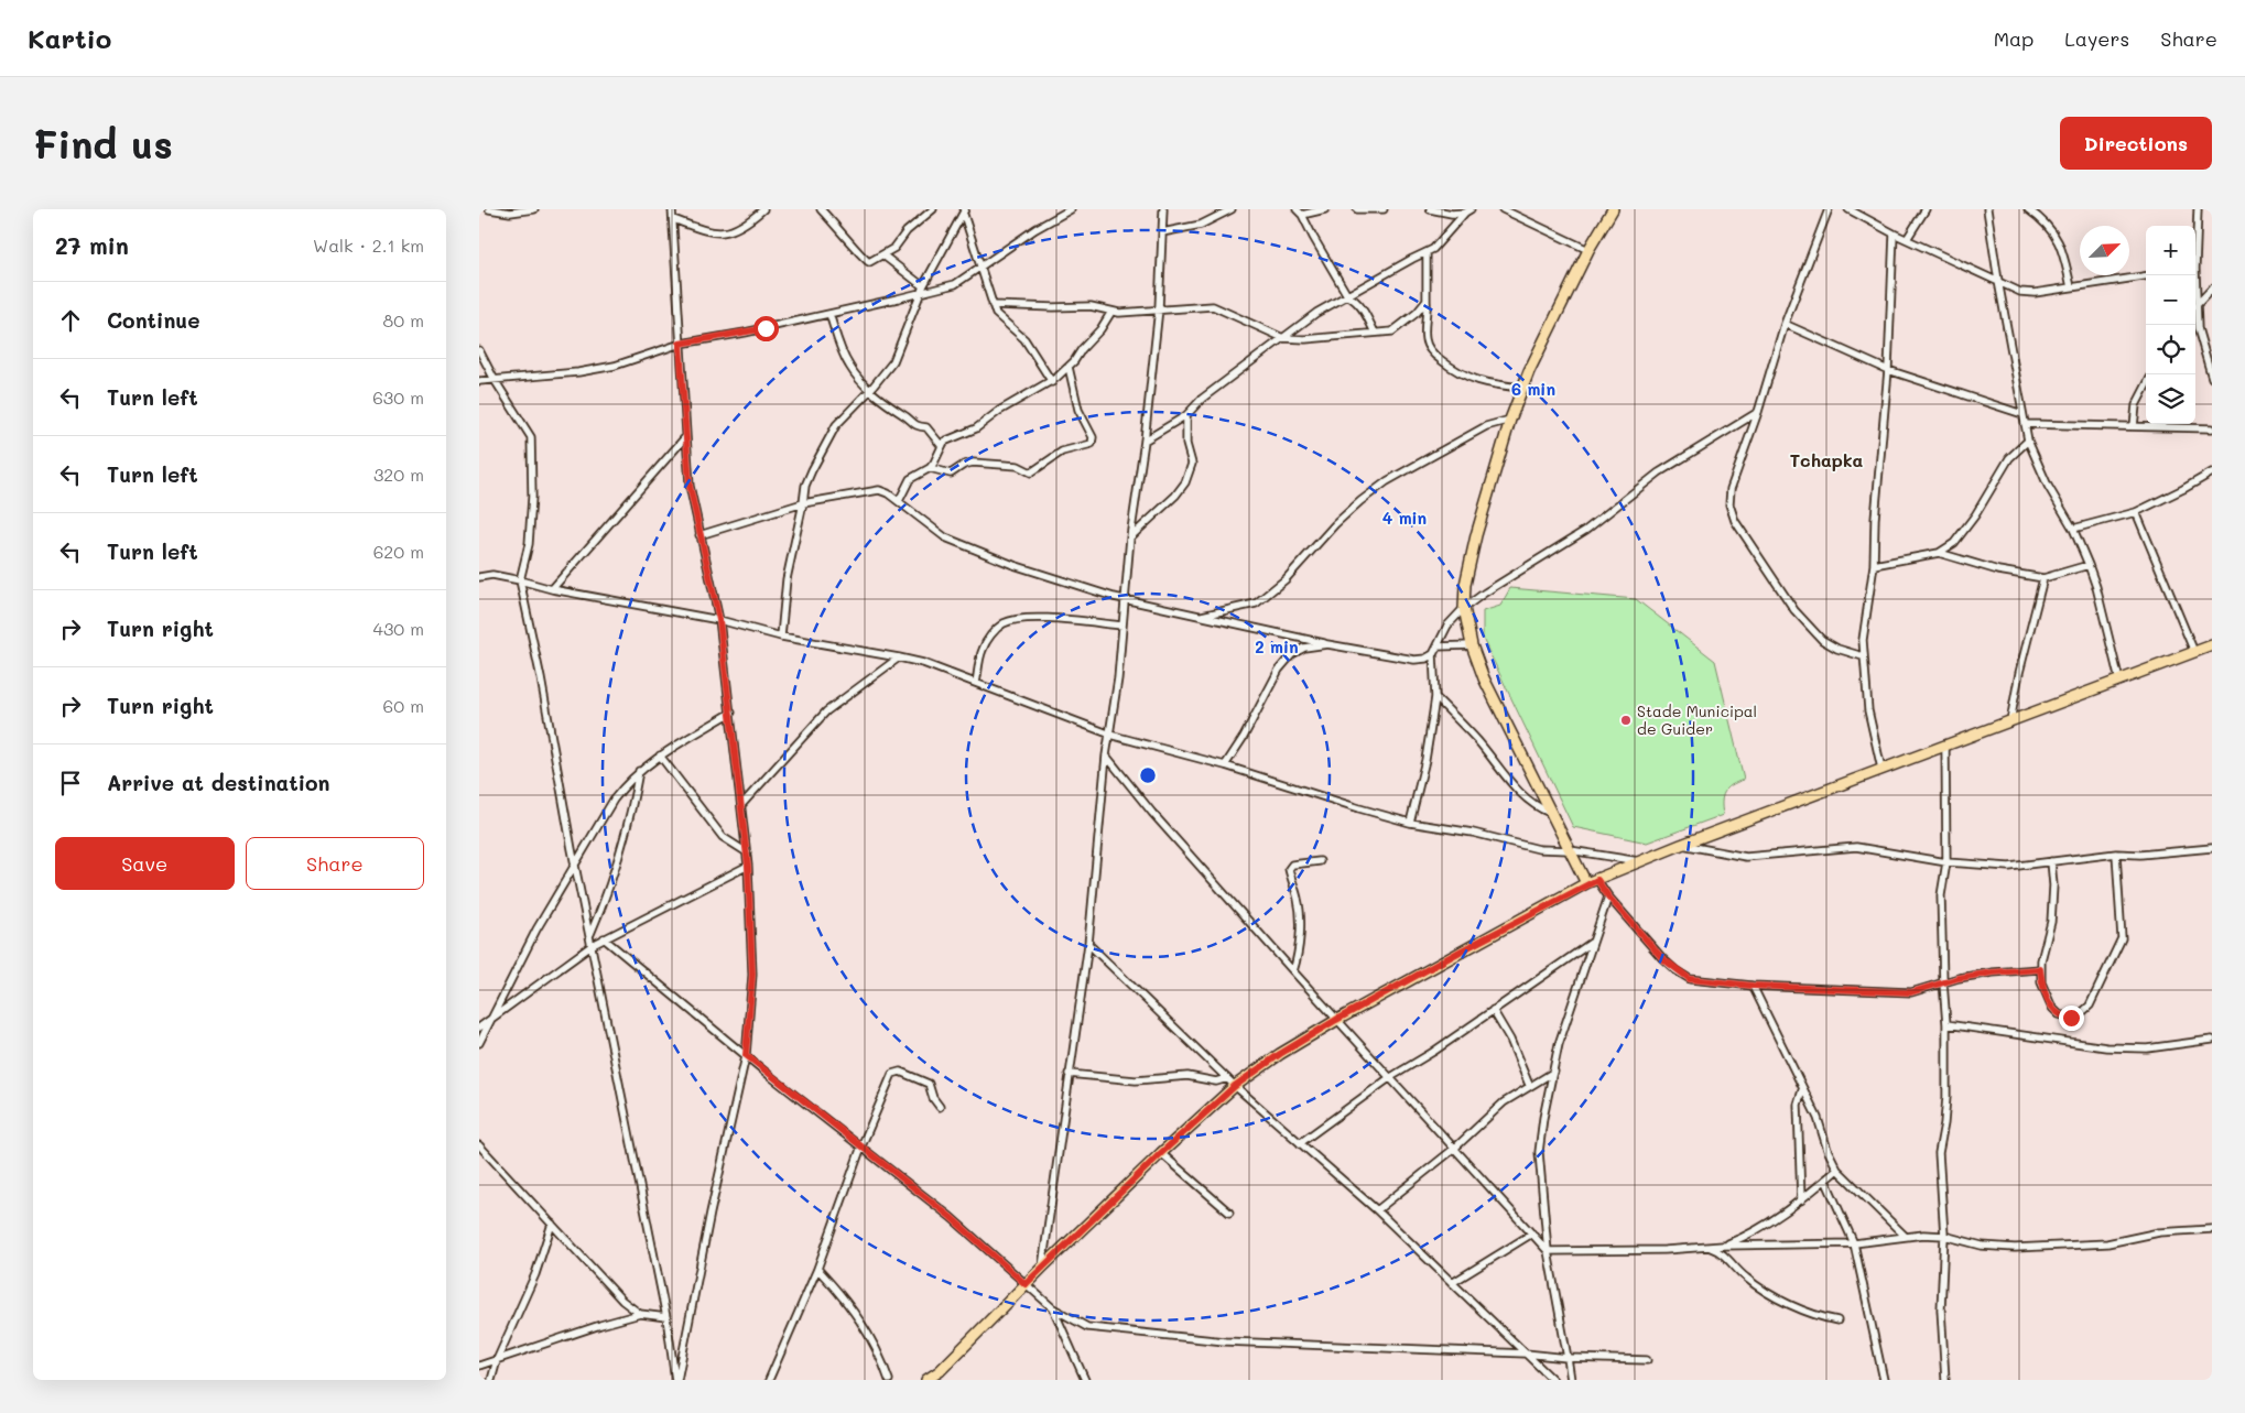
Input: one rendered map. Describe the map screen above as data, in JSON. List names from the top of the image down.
{
  "districts": ["Tchapka"],
  "places": ["Stade Municipal de Guider"],
  "north": "top right",
  "page": {
    "header": "Kartio",
    "nav": ["Map", "Layers", "Share"],
    "buttons": [
      "Directions",
      ["Save", "Share"]
    ],
    "title": "Find us",
    "heading": ["27 min", "Walk · 2.1 km"],
    "map_buttons": ["+", "−"],
    "list": [
      ["Continue", "80 m"],
      ["Turn left", "630 m"],
      ["Turn left", "320 m"],
      ["Turn left", "620 m"],
      ["Turn right", "430 m"],
      ["Turn right", "60 m"],
      "Arrive at destination"
    ]
  },
  "rings": ["6 min", "4 min", "2 min"]
}
